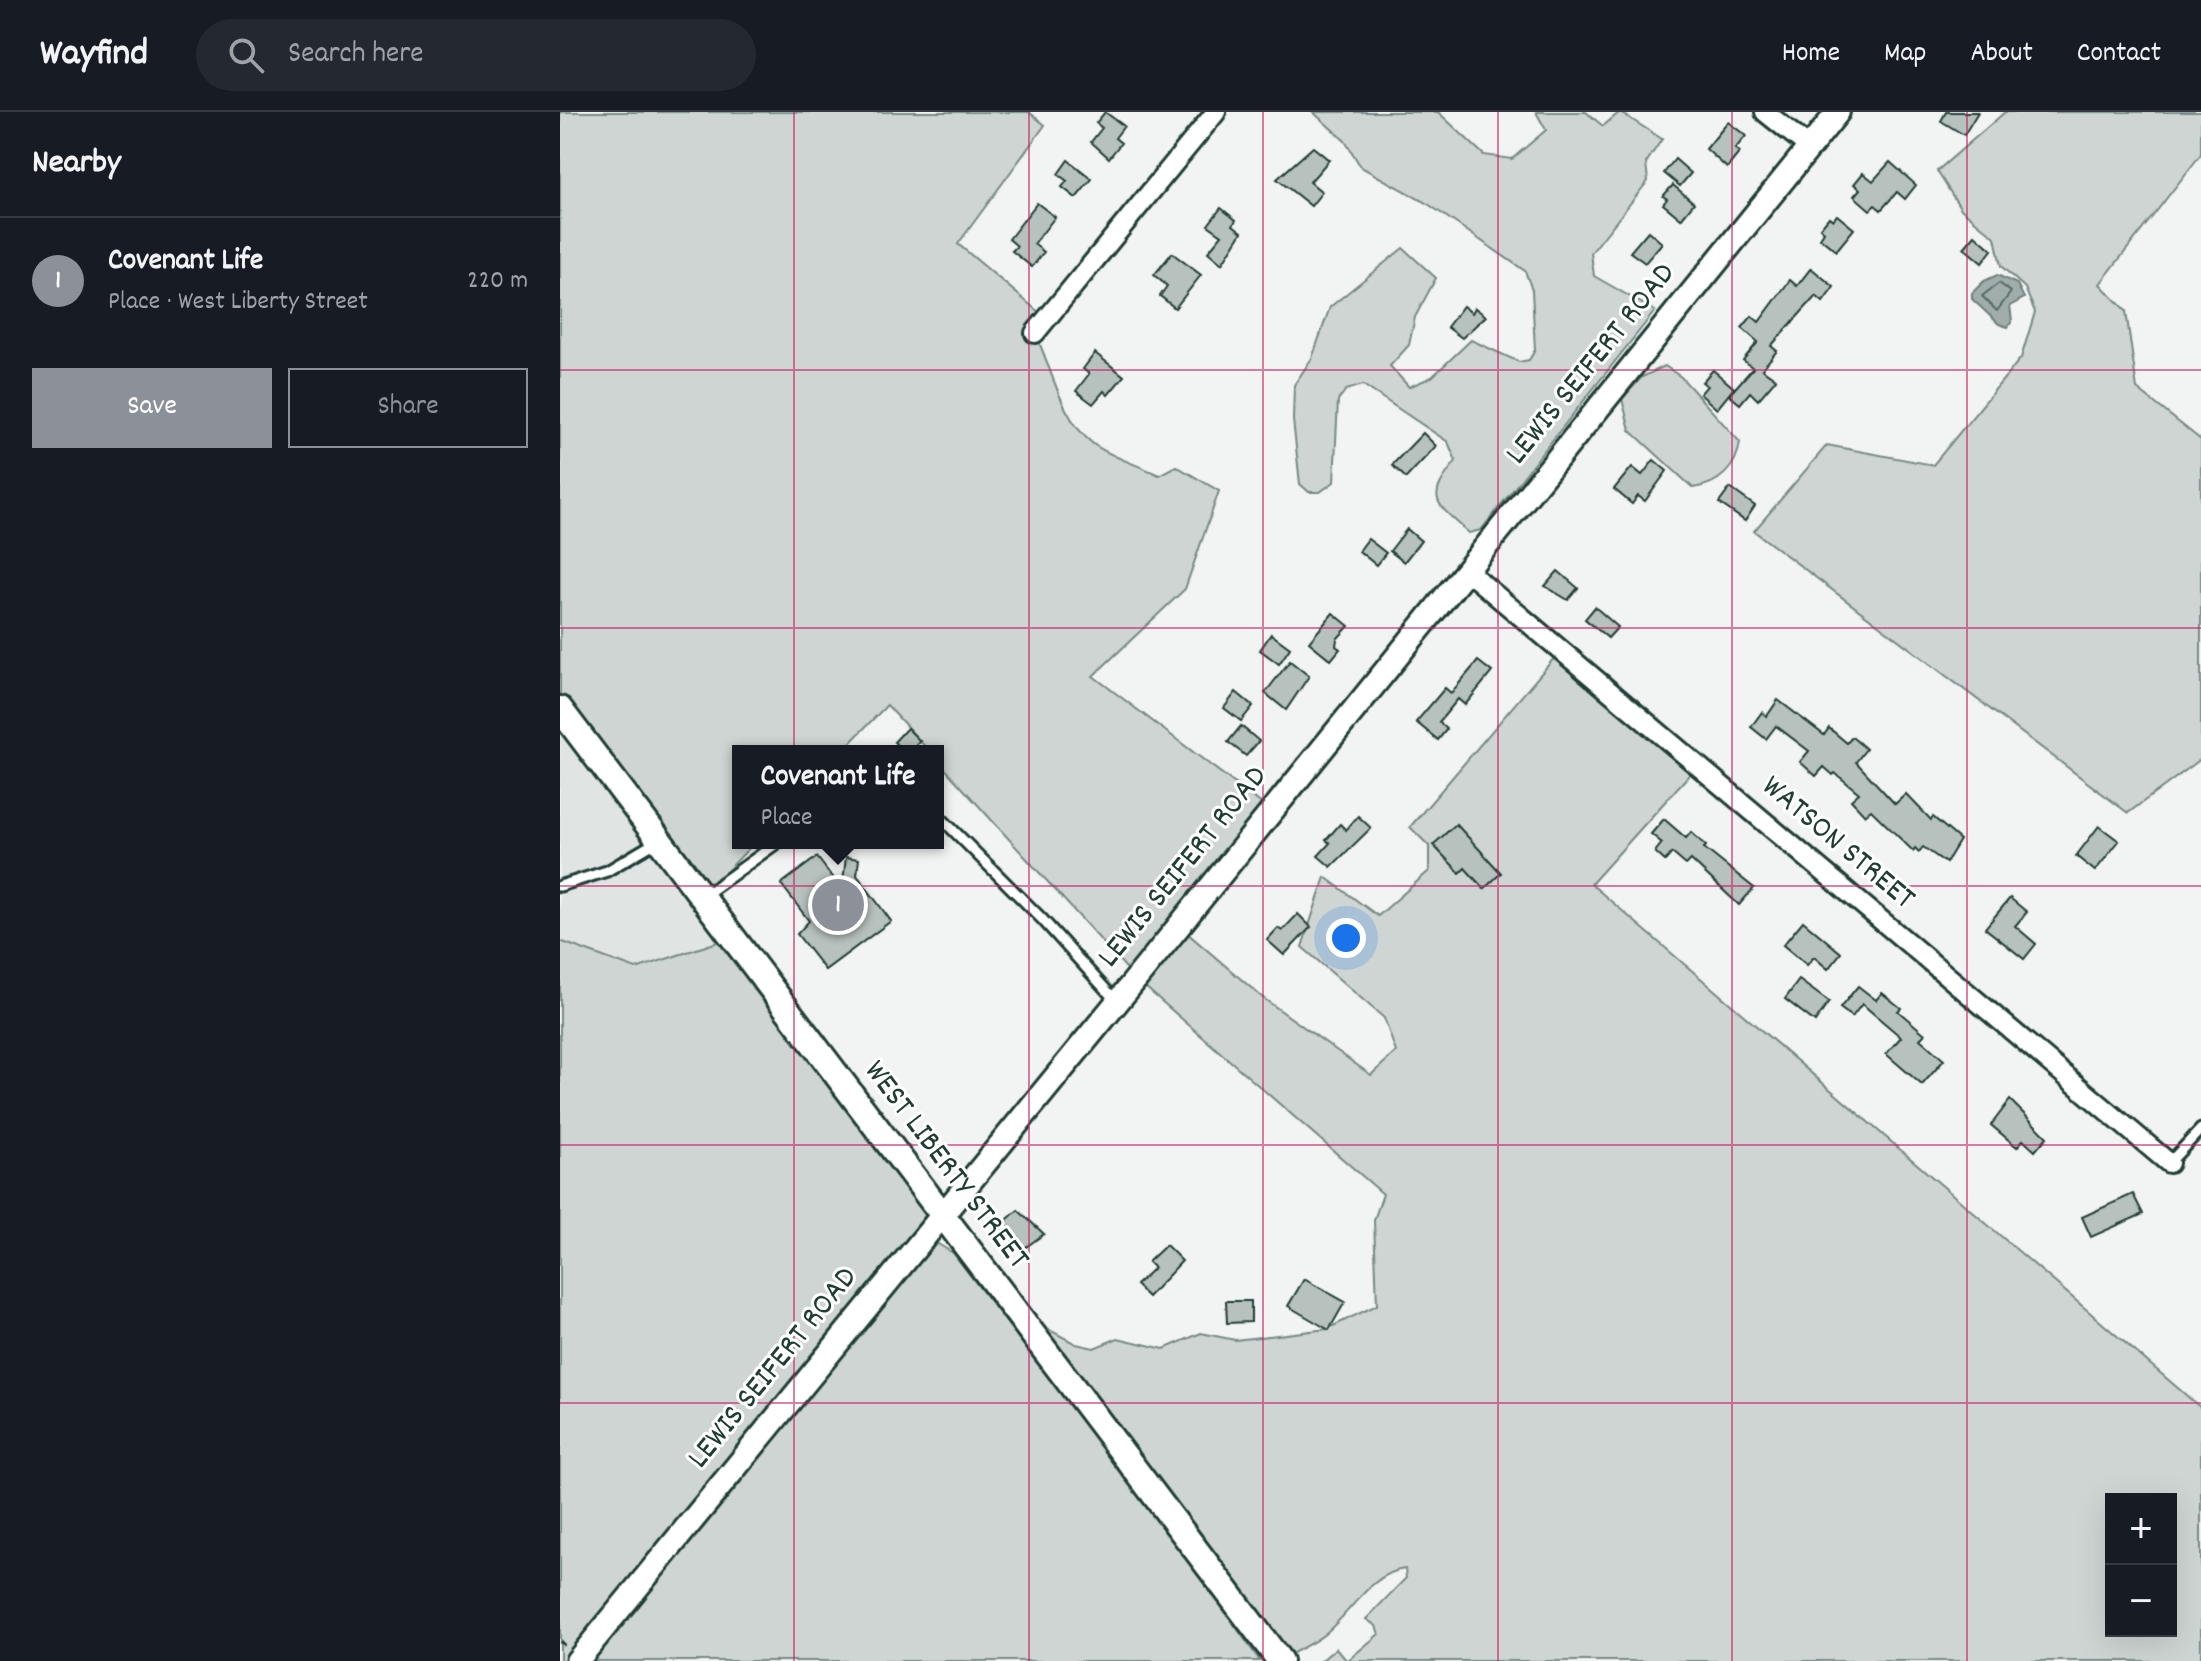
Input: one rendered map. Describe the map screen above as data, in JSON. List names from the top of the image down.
{
  "streets": {
    "main road": ["WEST LIBERTY STREET"],
    "street": ["LEWIS SEIFERT ROAD", "WATSON STREET"]
  },
  "crossings": [
    ["LEWIS SEIFERT ROAD", "WATSON STREET"],
    ["LEWIS SEIFERT ROAD", "WEST LIBERTY STREET"]
  ],
  "page": {
    "header": "Wayfind",
    "search": "Search here",
    "nav": [
      "Home",
      "Map",
      "About",
      "Contact"
    ],
    "heading": "Nearby",
    "list": [
      {
        "mark": "1",
        "name": "Covenant Life",
        "note": "Place · West Liberty Street",
        "value": "220 m"
      }
    ],
    "buttons": ["Save", "Share"],
    "popup": ["Covenant Life", "Place"],
    "pins": "1",
    "map_buttons": ["+", "−"]
  }
}
